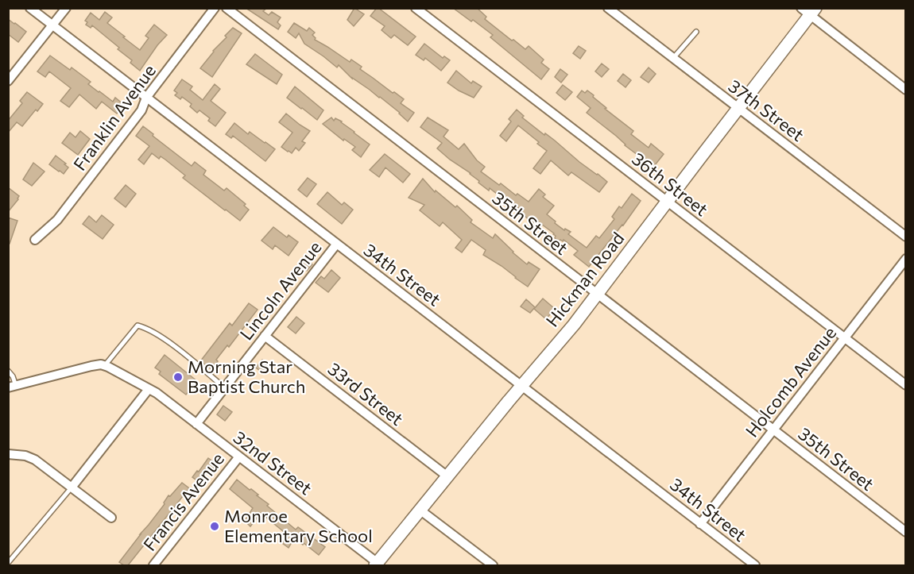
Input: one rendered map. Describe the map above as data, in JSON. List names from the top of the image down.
{
  "streets": {
    "main road": ["Hickman Road"],
    "street": [
      "37th Street",
      "Franklin Avenue",
      "36th Street",
      "35th Street",
      "34th Street",
      "Lincoln Avenue",
      "Holcomb Avenue",
      "33rd Street",
      "32nd Street",
      "Francis Avenue"
    ]
  },
  "crossings": [
    ["37th Street", "Hickman Road"],
    ["Franklin Avenue", "34th Street"],
    ["36th Street", "Hickman Road"],
    ["36th Street", "Holcomb Avenue"],
    ["35th Street", "Hickman Road"],
    ["35th Street", "Holcomb Avenue"],
    ["34th Street", "Hickman Road"],
    ["34th Street", "Lincoln Avenue"],
    ["34th Street", "Holcomb Avenue"],
    ["Hickman Road", "33rd Street"],
    ["Hickman Road", "32nd Street"],
    ["Lincoln Avenue", "33rd Street"],
    ["Lincoln Avenue", "32nd Street"],
    ["32nd Street", "Francis Avenue"]
  ],
  "places": ["Morning Star Baptist Church", "Monroe Elementary School"]
}
